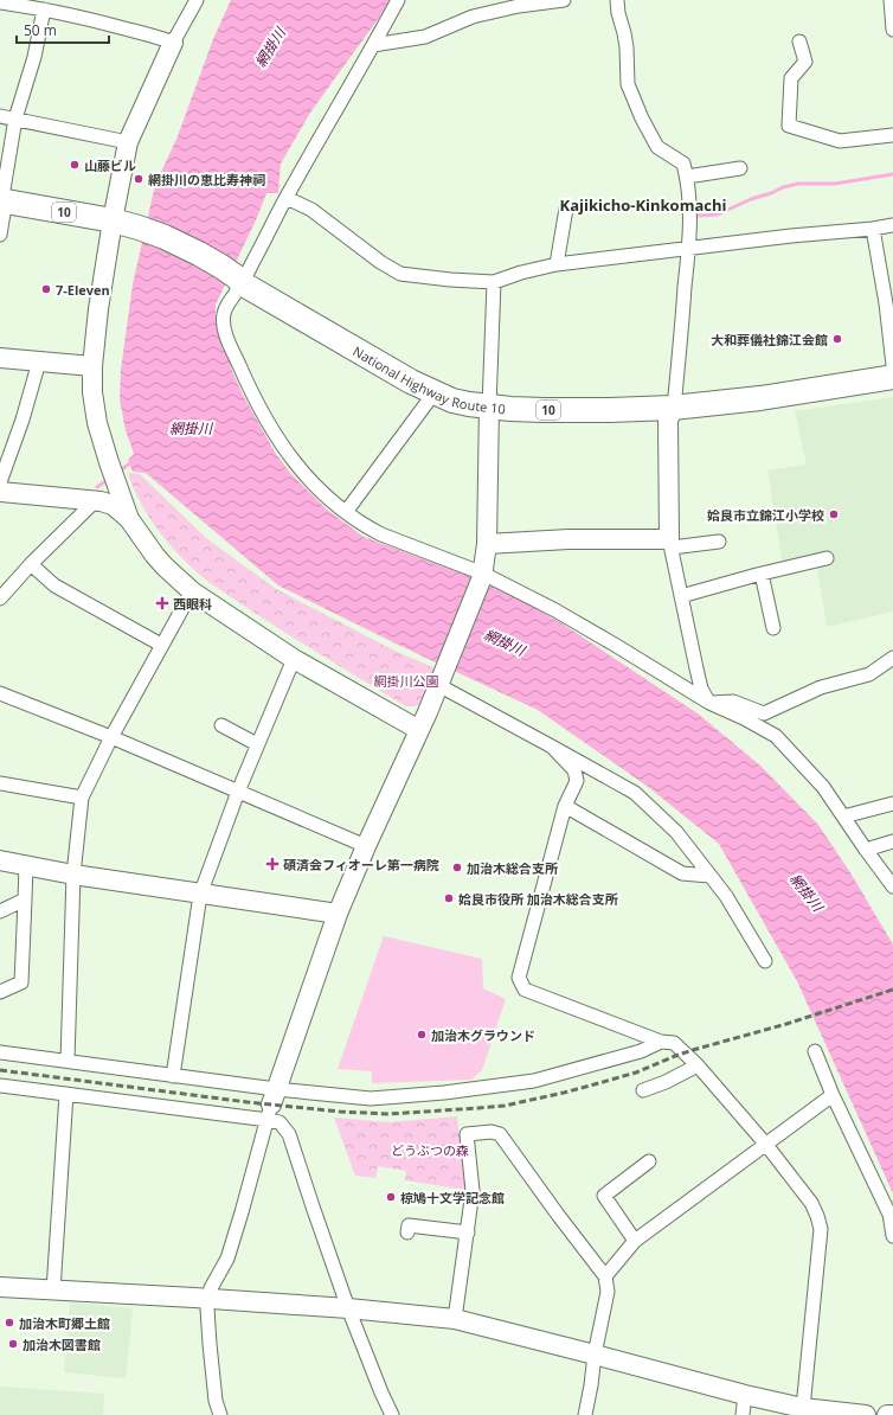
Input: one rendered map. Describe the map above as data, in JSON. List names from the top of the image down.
{
  "streets": {
    "highway": ["10", "National Highway Route 10"]
  },
  "districts": ["Kajikicho-Kinkomachi"],
  "water": ["網掛川"],
  "parks": ["網掛川公園", "どうぶつの森"],
  "places": {
    "other": [
      "山藤ビル",
      "網掛川の恵比寿神祠",
      "7-Eleven",
      "大和葬儀社錦江会館",
      "姶良市立錦江小学校",
      "加治木総合支所",
      "姶良市役所 加治木総合支所",
      "加治木グラウンド",
      "椋鳩十文学記念館",
      "加治木町郷土館",
      "加治木図書館"
    ],
    "health": ["西眼科", "碩済会フィオーレ第一病院"]
  },
  "scale_bar": "50 m"
}
